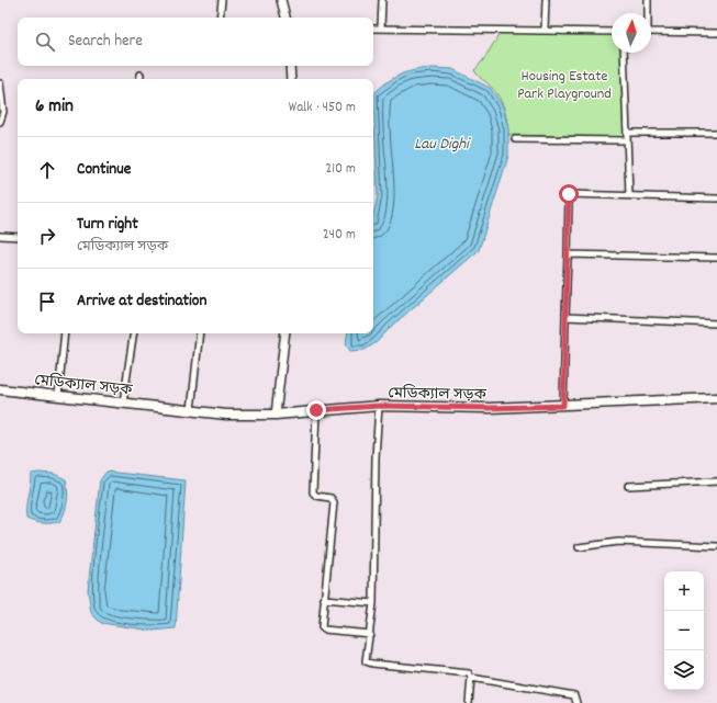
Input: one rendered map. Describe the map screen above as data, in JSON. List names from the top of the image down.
{
  "streets": {
    "main road": ["মেডিক্যাল সড়ক"]
  },
  "water": ["Lau Dighi"],
  "parks": ["Housing Estate Park Playground"],
  "north": "top",
  "page": {
    "search": "Search here",
    "heading": ["6 min", "Walk · 450 m"],
    "list": [
      ["Continue", "210 m"],
      ["Turn right", "মেডিক্যাল সড়ক", "240 m"],
      "Arrive at destination"
    ],
    "map_buttons": ["+", "−"]
  }
}
